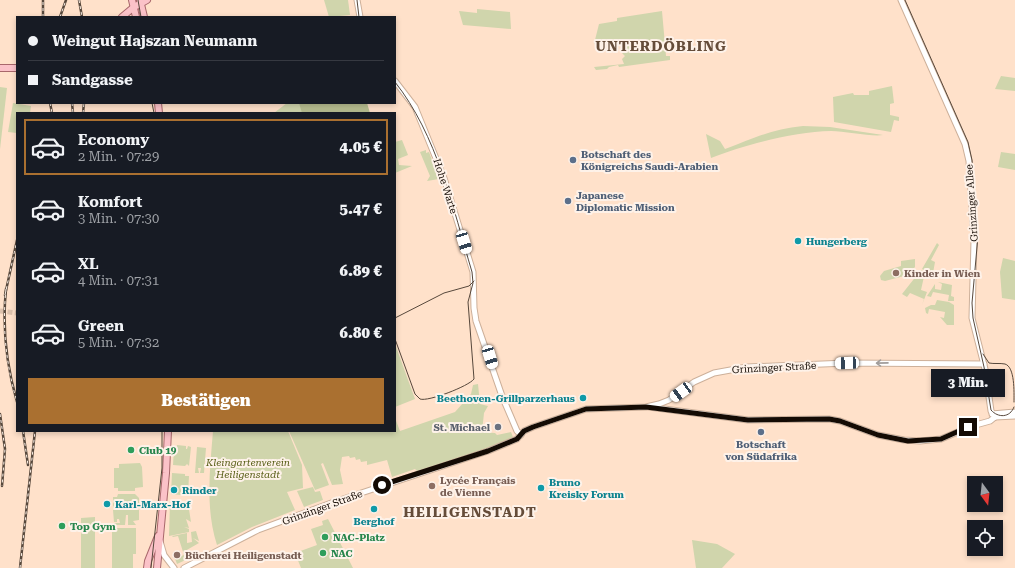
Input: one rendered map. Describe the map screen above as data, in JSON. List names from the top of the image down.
{
  "streets": {
    "street": ["Hohe Warte", "Grinzinger Allee", "Grinzinger Straße"]
  },
  "crossings": [
    ["Hohe Warte", "Grinzinger Straße"],
    ["Grinzinger Allee", "Grinzinger Straße"]
  ],
  "one_way": ["Grinzinger Straße"],
  "districts": ["UNTERDÖBLING", "HEILIGENSTADT"],
  "parks": ["Kleingartenverein Heiligenstadt"],
  "places": [
    "Botschaft des Königreichs Saudi-Arabien",
    "Japanese Diplomatic Mission",
    "Hungerberg",
    "Kinder in Wien",
    "Beethoven-Grillparzerhaus",
    "St. Michael",
    "Botschaft von Südafrika",
    "Club 19",
    "Lycée Français de Vienne",
    "Bruno Kreisky Forum",
    "Rinder",
    "Karl-Marx-Hof",
    "Berghof",
    "Top Gym",
    "NAC-Platz",
    "NAC",
    "Bücherei Heiligenstadt"
  ],
  "north": "bottom",
  "page": {
    "banner": ["Weingut Hajszan Neumann", "Sandgasse"],
    "list": [
      {
        "name": "Economy",
        "note": "2 Min. · 07:29",
        "value": "4.05 €"
      },
      {
        "name": "Komfort",
        "note": "3 Min. · 07:30",
        "value": "5.47 €"
      },
      {
        "name": "XL",
        "note": "4 Min. · 07:31",
        "value": "6.89 €"
      },
      {
        "name": "Green",
        "note": "5 Min. · 07:32",
        "value": "6.80 €"
      }
    ],
    "bubble": "3 Min.",
    "buttons": "Bestätigen"
  }
}
